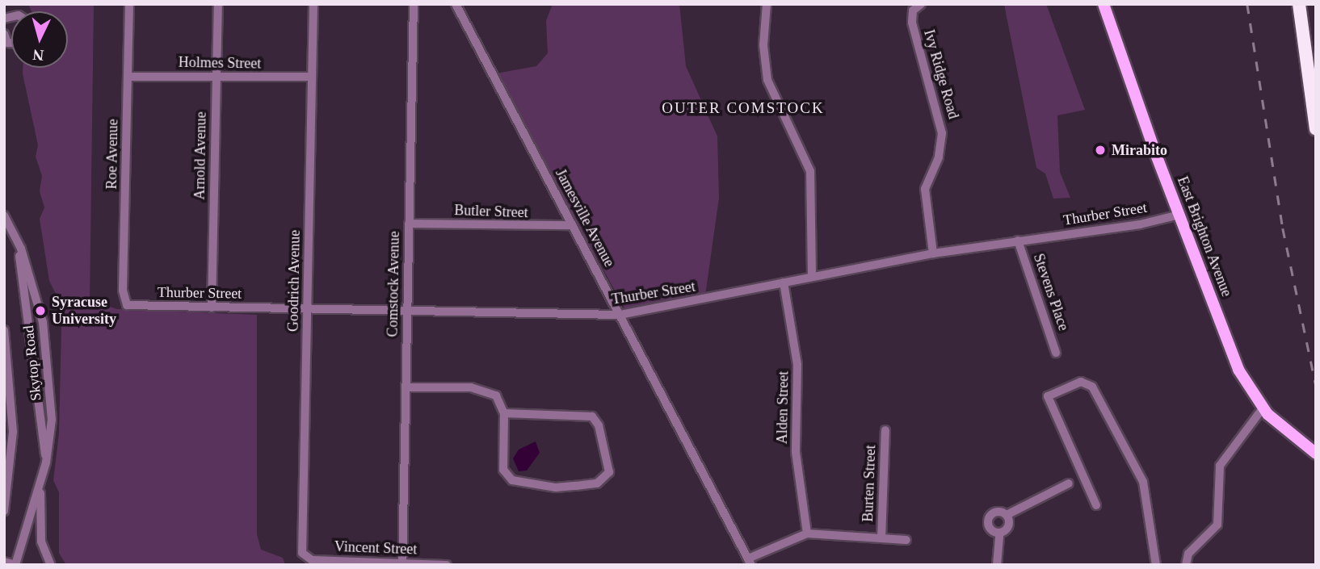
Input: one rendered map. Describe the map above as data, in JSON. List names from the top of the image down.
{
  "streets": {
    "main road": ["East Brighton Avenue"],
    "street": [
      "Holmes Street",
      "Ivy Ridge Road",
      "Roe Avenue",
      "Arnold Avenue",
      "Butler Street",
      "Thurber Street",
      "Jamesville Avenue",
      "Goodrich Avenue",
      "Comstock Avenue",
      "Stevens Place",
      "Skytop Road",
      "Alden Street",
      "Burten Street",
      "Vincent Street"
    ]
  },
  "crossings": [
    ["Holmes Street", "Roe Avenue"],
    ["Holmes Street", "Arnold Avenue"],
    ["Holmes Street", "Goodrich Avenue"],
    ["Ivy Ridge Road", "Thurber Street"],
    ["Roe Avenue", "Thurber Street"],
    ["Arnold Avenue", "Thurber Street"],
    ["Butler Street", "Jamesville Avenue"],
    ["Butler Street", "Comstock Avenue"],
    ["Thurber Street", "Jamesville Avenue"],
    ["Thurber Street", "East Brighton Avenue"],
    ["Thurber Street", "Goodrich Avenue"],
    ["Thurber Street", "Comstock Avenue"],
    ["Thurber Street", "Stevens Place"],
    ["Thurber Street", "Alden Street"],
    ["Goodrich Avenue", "Vincent Street"],
    ["Comstock Avenue", "Vincent Street"]
  ],
  "districts": ["OUTER COMSTOCK"],
  "places": ["Mirabito", "Syracuse University"],
  "north": "bottom"
}
